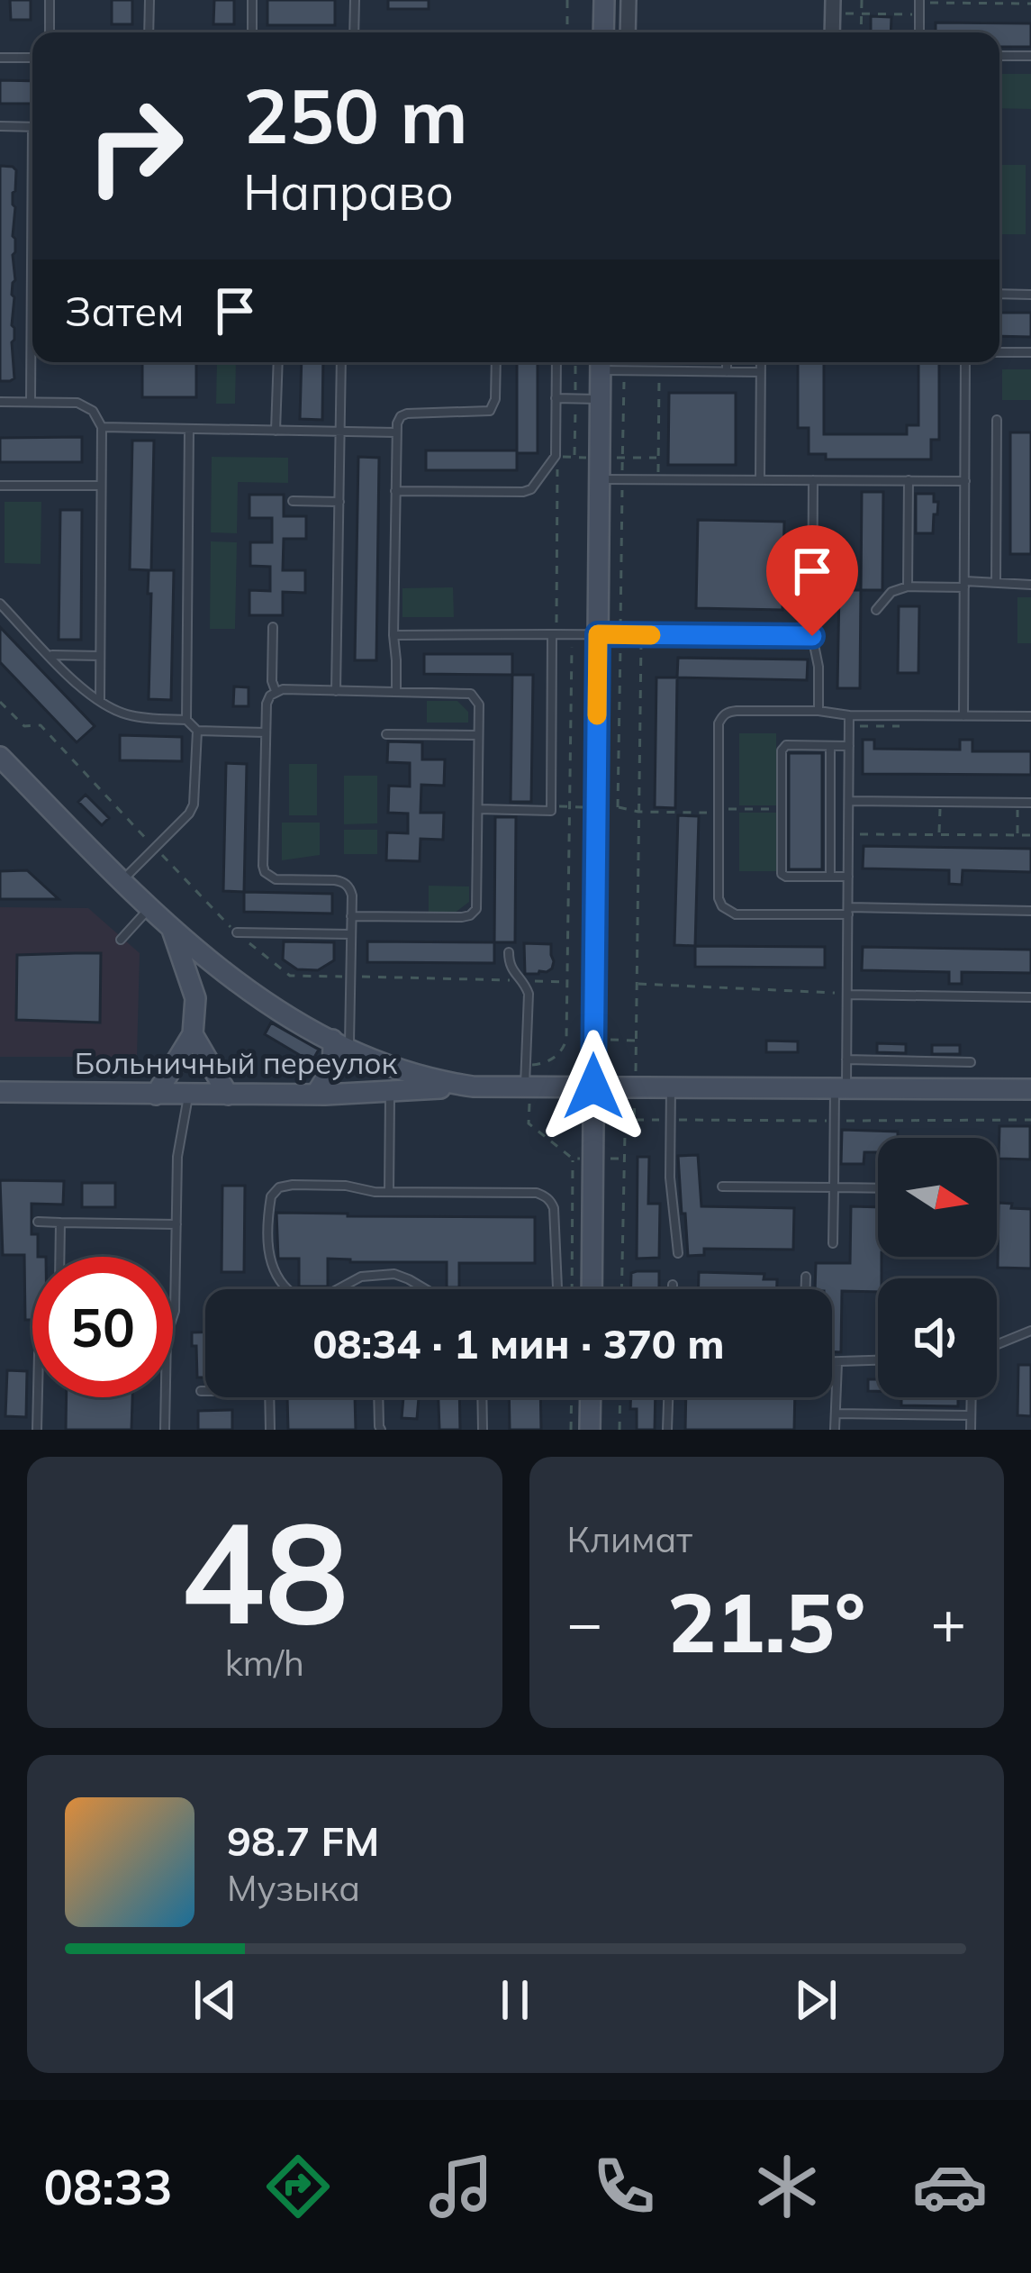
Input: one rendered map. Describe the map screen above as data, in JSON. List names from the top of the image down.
{
  "streets": {
    "street": ["Больничный переулок"]
  },
  "north": "right",
  "page": {
    "turn": ["250 m", "Направо"],
    "then": "Затем",
    "limit": "50",
    "trip": "08:34 · 1 мин · 370 m",
    "tile": [
      ["48", "km/h"],
      "Климат"
    ],
    "heat": ["−", "21.5°", "+"],
    "song": ["98.7 FM", "Музыка"],
    "tabs": "08:33"
  }
}
